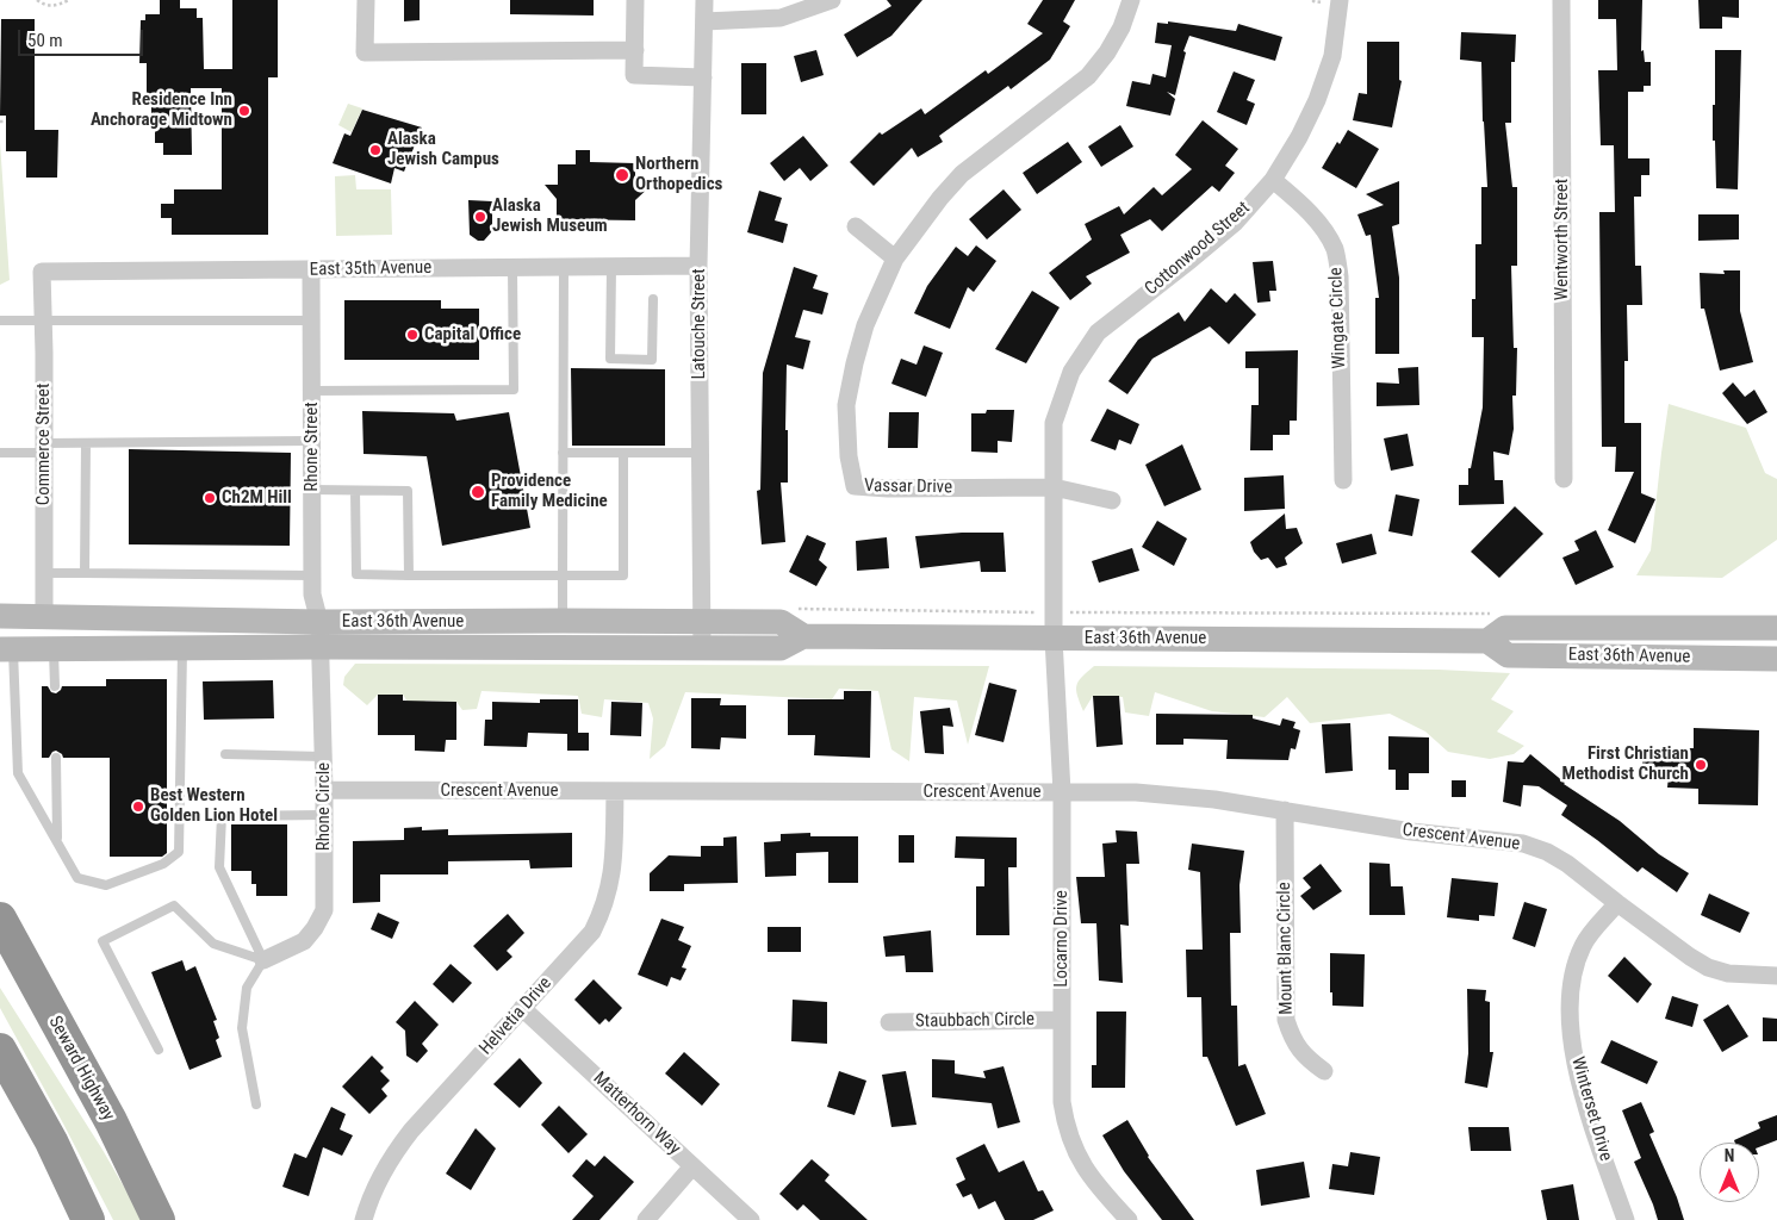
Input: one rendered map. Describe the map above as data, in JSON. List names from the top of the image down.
{
  "streets": {
    "highway": ["Seward Highway"],
    "main road": ["East 36th Avenue"],
    "street": [
      "Wentworth Street",
      "Cottonwood Street",
      "East 35th Avenue",
      "Wingate Circle",
      "Latouche Street",
      "Commerce Street",
      "Rhone Street",
      "Vassar Drive",
      "Crescent Avenue",
      "Rhone Circle",
      "Locarno Drive",
      "Mount Blanc Circle",
      "Helvetia Drive",
      "Staubbach Circle",
      "Winterset Drive",
      "Matterhorn Way"
    ]
  },
  "crossings": [
    ["Cottonwood Street", "Wingate Circle"],
    ["Cottonwood Street", "Vassar Drive"],
    ["Cottonwood Street", "East 36th Avenue"],
    ["Cottonwood Street", "Locarno Drive"],
    ["East 35th Avenue", "Latouche Street"],
    ["East 35th Avenue", "Commerce Street"],
    ["East 35th Avenue", "Rhone Street"],
    ["Latouche Street", "East 36th Avenue"],
    ["Commerce Street", "East 36th Avenue"],
    ["Rhone Street", "East 36th Avenue"],
    ["Rhone Street", "Rhone Circle"],
    ["East 36th Avenue", "Rhone Circle"],
    ["East 36th Avenue", "Locarno Drive"],
    ["Crescent Avenue", "Rhone Circle"],
    ["Crescent Avenue", "Locarno Drive"],
    ["Crescent Avenue", "Mount Blanc Circle"],
    ["Crescent Avenue", "Helvetia Drive"],
    ["Crescent Avenue", "Winterset Drive"],
    ["Locarno Drive", "Staubbach Circle"],
    ["Helvetia Drive", "Matterhorn Way"]
  ],
  "places": [
    "Residence Inn Anchorage Midtown",
    "Alaska Jewish Campus",
    "Northern Orthopedics",
    "Alaska Jewish Museum",
    "Capital Office",
    "Providence Family Medicine",
    "Ch2M Hill",
    "First Christian Methodist Church",
    "Best Western Golden Lion Hotel"
  ],
  "scale_bar": "50 m",
  "north": "top"
}
